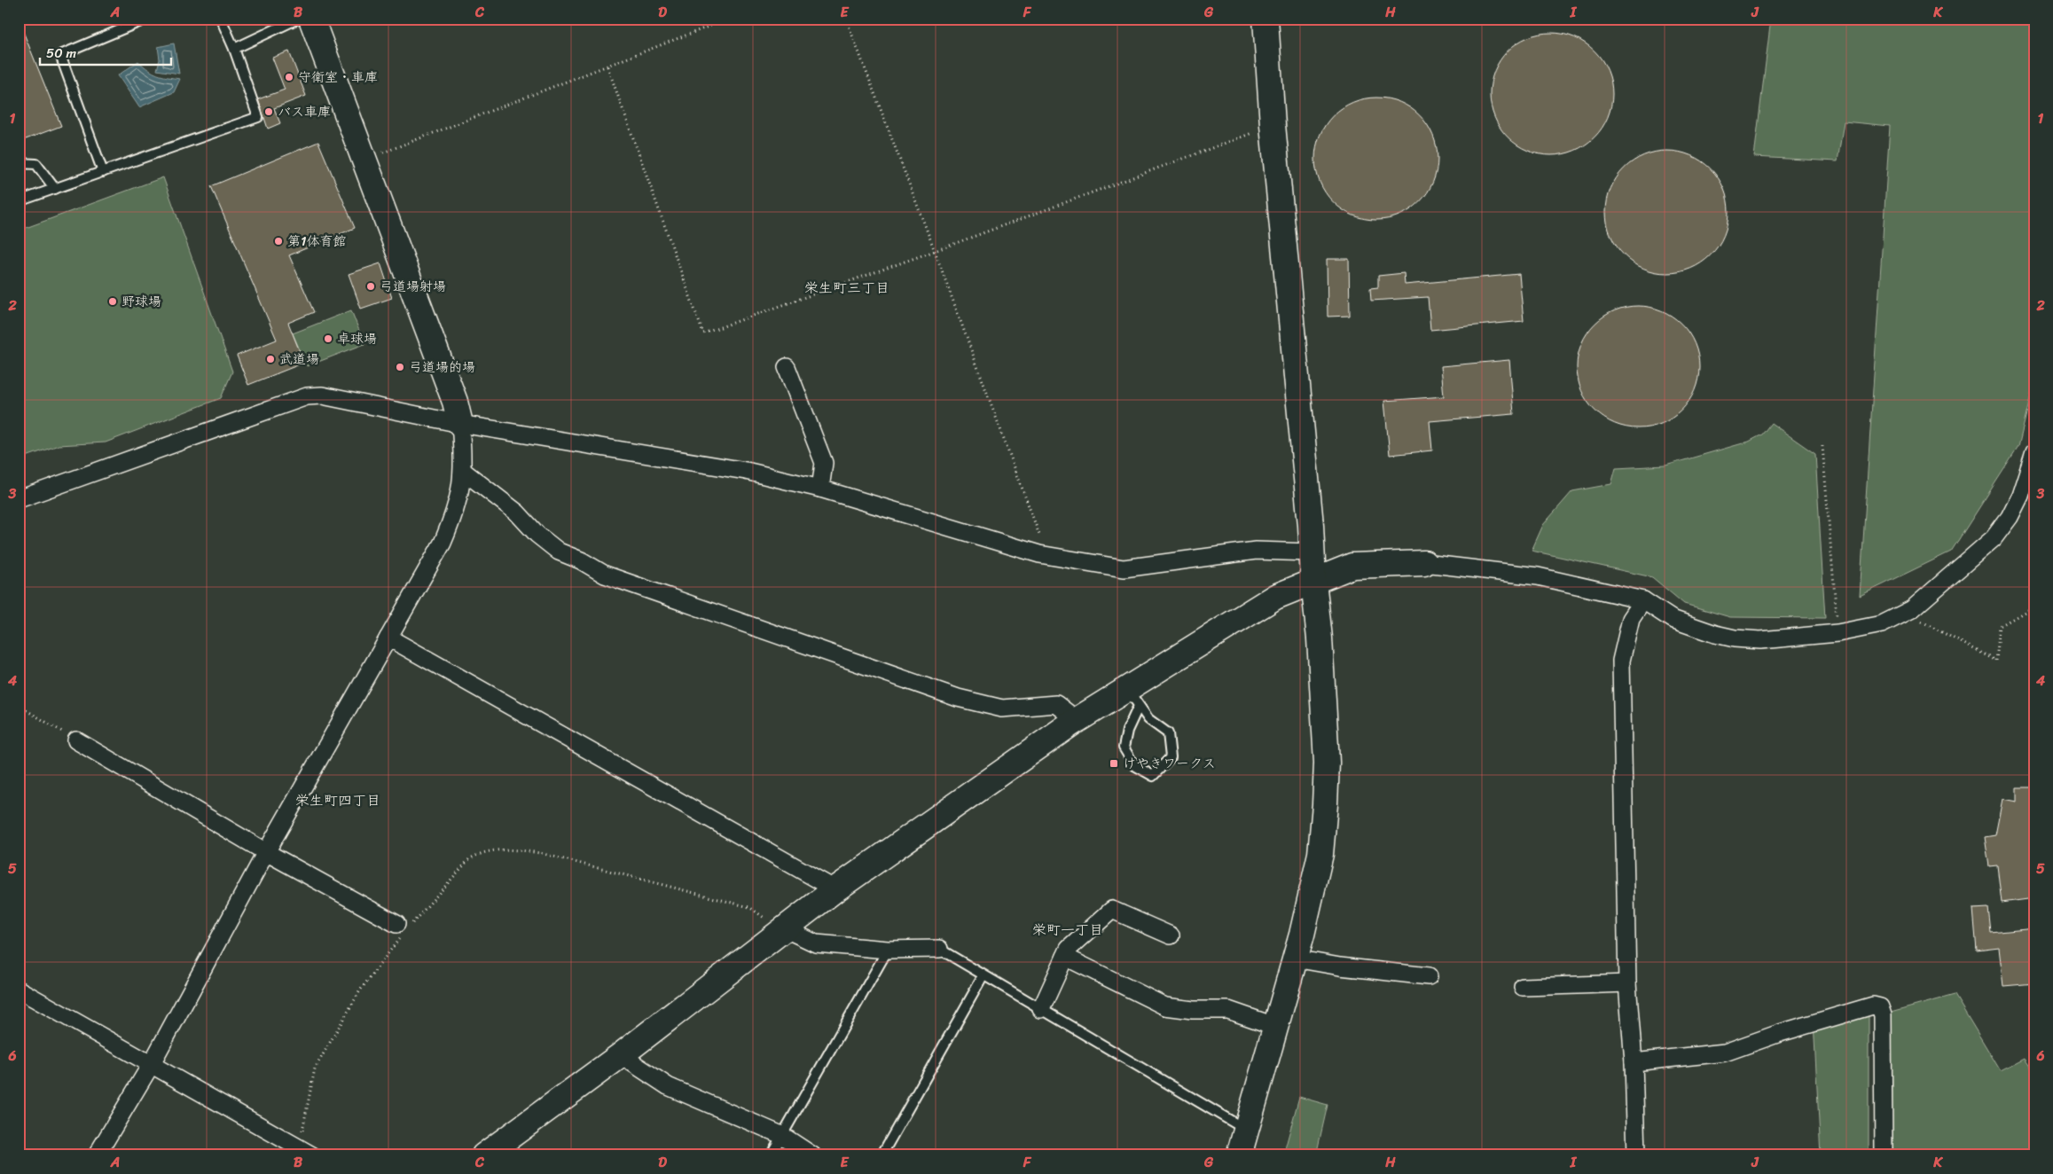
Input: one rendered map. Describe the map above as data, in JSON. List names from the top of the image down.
{
  "districts": ["栄生町三丁目", "栄生町四丁目", "栄町一丁目"],
  "places": {
    "other": [
      "守衛室・車庫",
      "バス車庫",
      "第1体育館",
      "弓道場射場",
      "野球場",
      "卓球場",
      "武道場",
      "弓道場的場"
    ],
    "transit": ["けやきワークス"]
  },
  "scale_bar": "50 m",
  "grid": {
    "columns": [
      "A",
      "B",
      "C",
      "D",
      "E",
      "F",
      "G",
      "H",
      "I",
      "J",
      "K"
    ],
    "rows": [
      "1",
      "2",
      "3",
      "4",
      "5",
      "6"
    ]
  }
}
